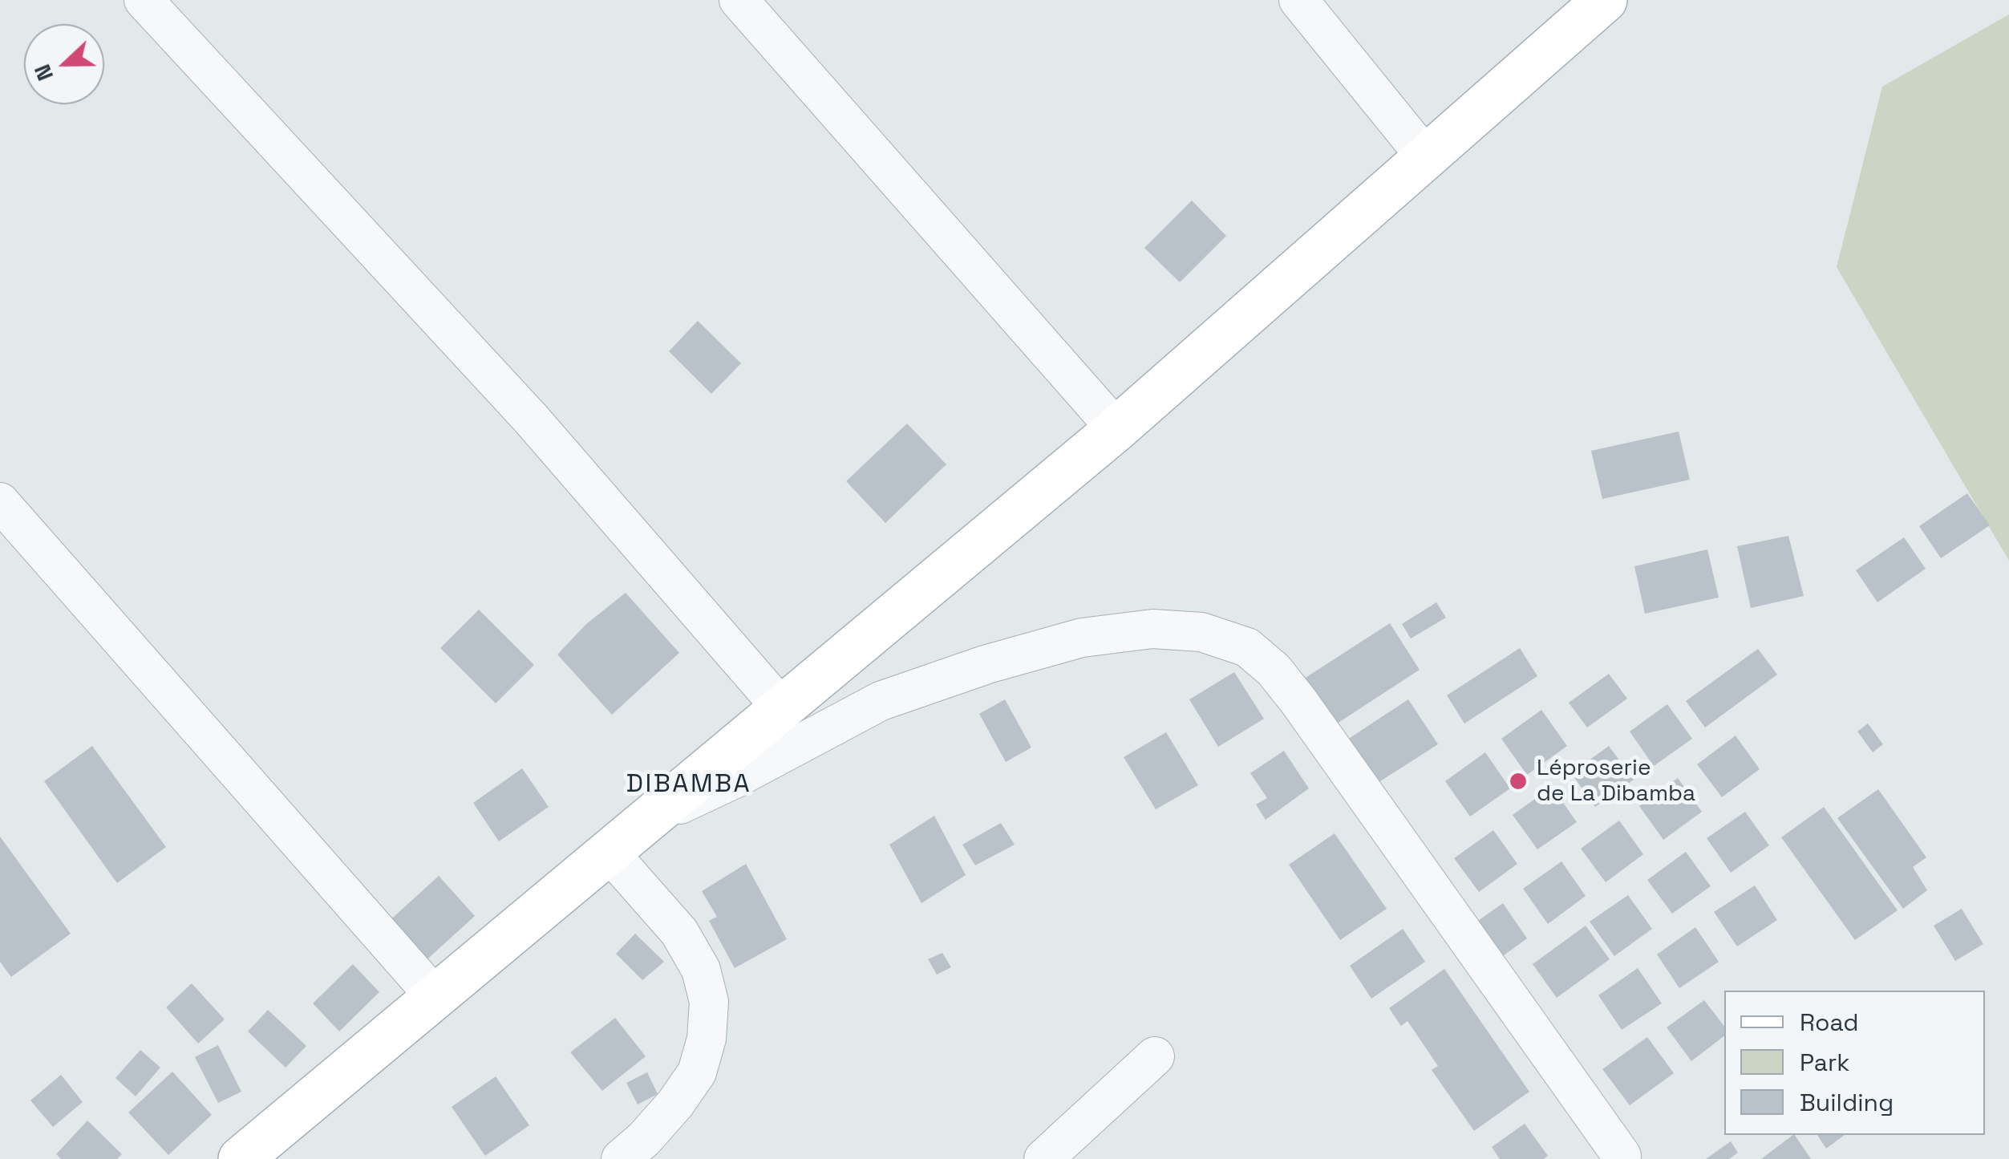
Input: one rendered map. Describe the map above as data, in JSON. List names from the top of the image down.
{
  "districts": ["DIBAMBA"],
  "places": ["Léproserie de La Dibamba"],
  "legend": ["Road", "Park", "Building"],
  "north": "left"
}
